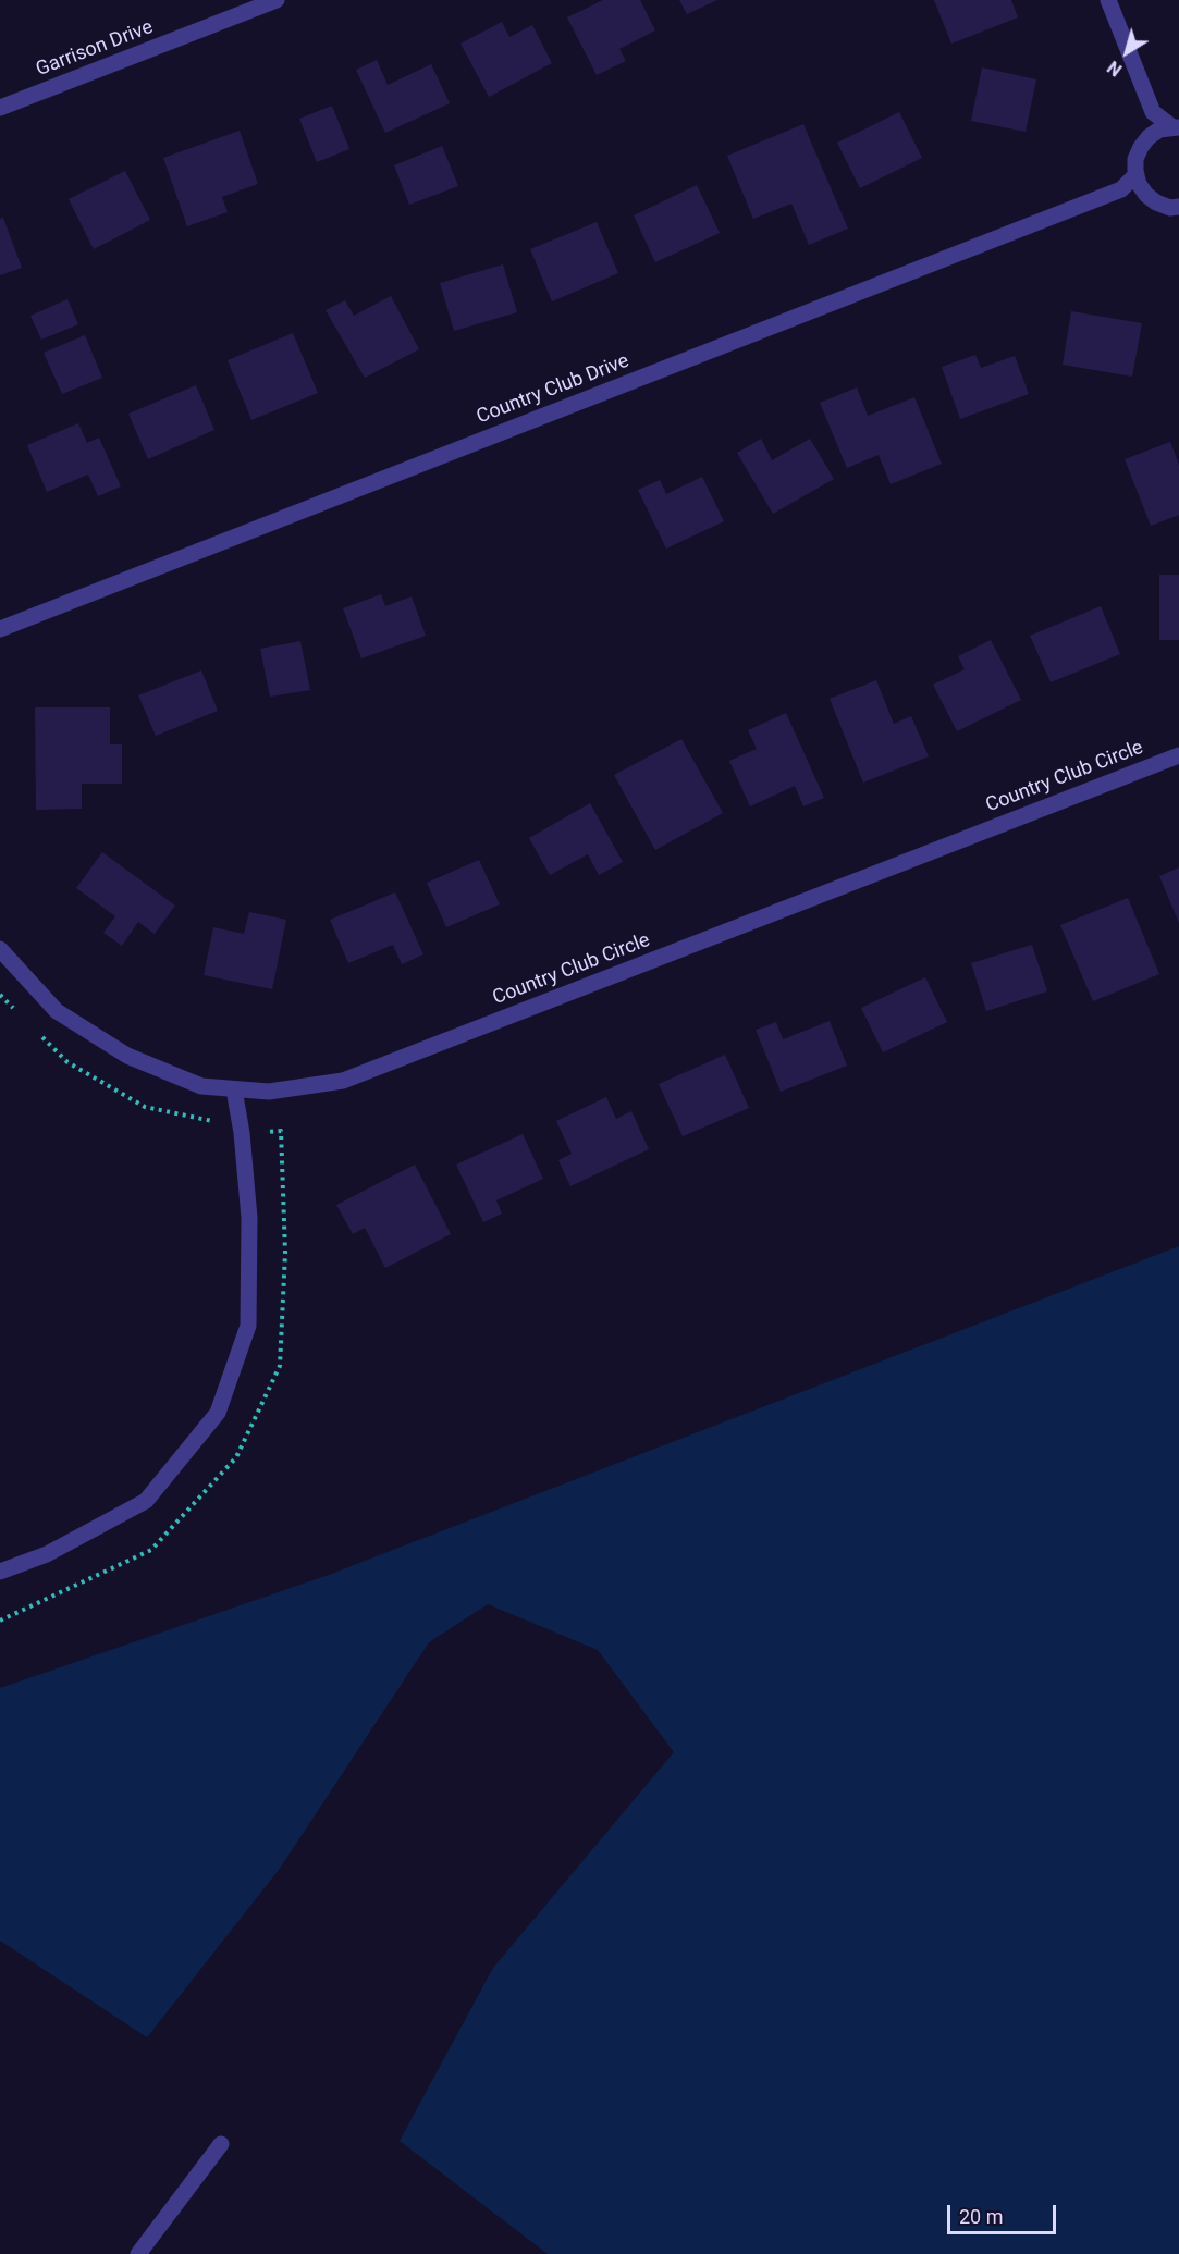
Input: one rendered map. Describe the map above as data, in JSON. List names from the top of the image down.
{
  "streets": {
    "street": ["Garrison Drive", "Country Club Drive", "Country Club Circle"]
  },
  "scale_bar": "20 m",
  "north": "bottom left"
}
